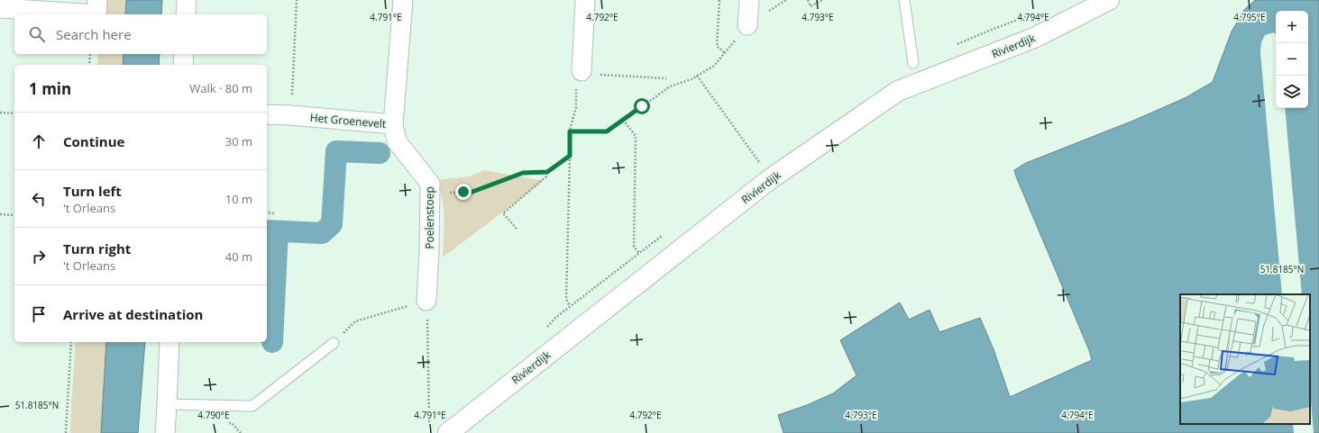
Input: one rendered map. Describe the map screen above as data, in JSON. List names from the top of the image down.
{
  "streets": {
    "street": ["Rivierdijk", "Het Groenevelt", "Poelenstoep"]
  },
  "crossings": [
    ["Het Groenevelt", "Poelenstoep"]
  ],
  "page": {
    "map_buttons": ["+", "−"],
    "search": "Search here",
    "heading": ["1 min", "Walk · 80 m"],
    "list": [
      ["Continue", "30 m"],
      ["Turn left", "'t Orleans", "10 m"],
      ["Turn right", "'t Orleans", "40 m"],
      "Arrive at destination"
    ]
  },
  "coordinates": [
    "4.791°E",
    "4.792°E",
    "4.793°E",
    "4.794°E",
    "4.795°E",
    "51.8185°N",
    "4.790°E"
  ]
}
